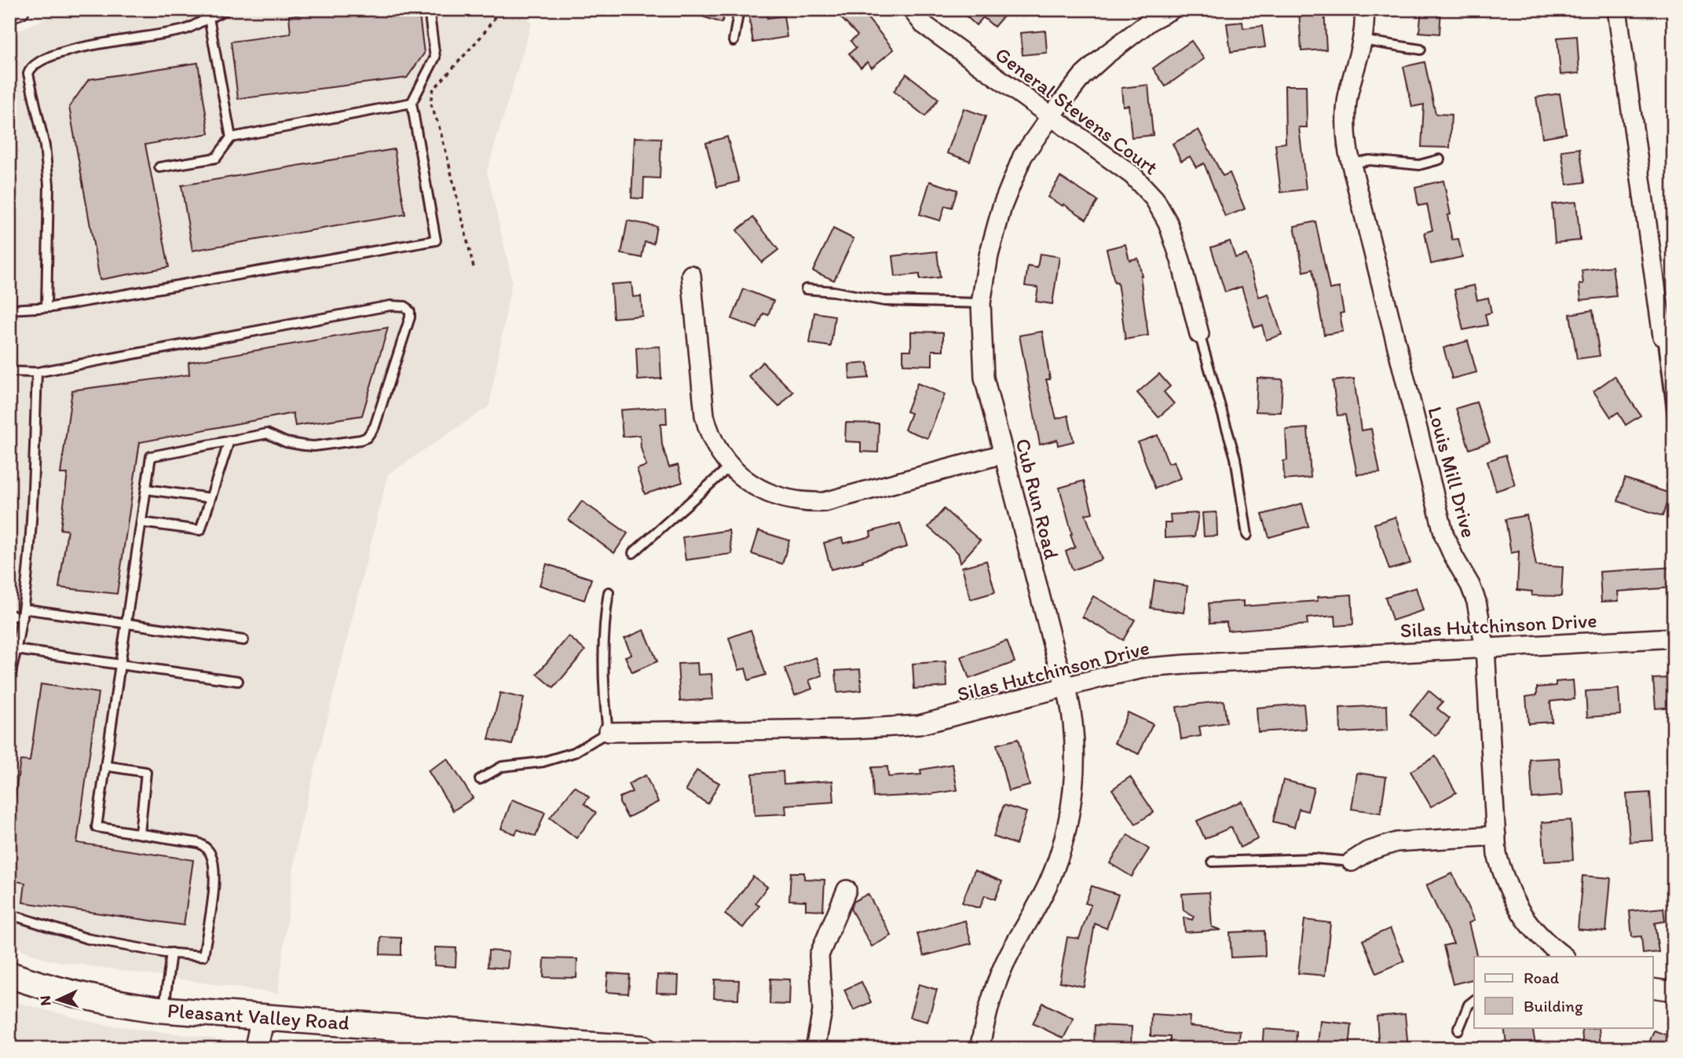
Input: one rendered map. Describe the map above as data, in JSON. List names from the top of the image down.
{
  "streets": {
    "main road": ["Pleasant Valley Road"],
    "street": [
      "General Stevens Court",
      "Louis Mill Drive",
      "Cub Run Road",
      "Silas Hutchinson Drive"
    ]
  },
  "crossings": [
    ["General Stevens Court", "Cub Run Road"],
    ["Louis Mill Drive", "Silas Hutchinson Drive"],
    ["Cub Run Road", "Silas Hutchinson Drive"]
  ],
  "legend": ["Road", "Building"],
  "north": "left"
}
